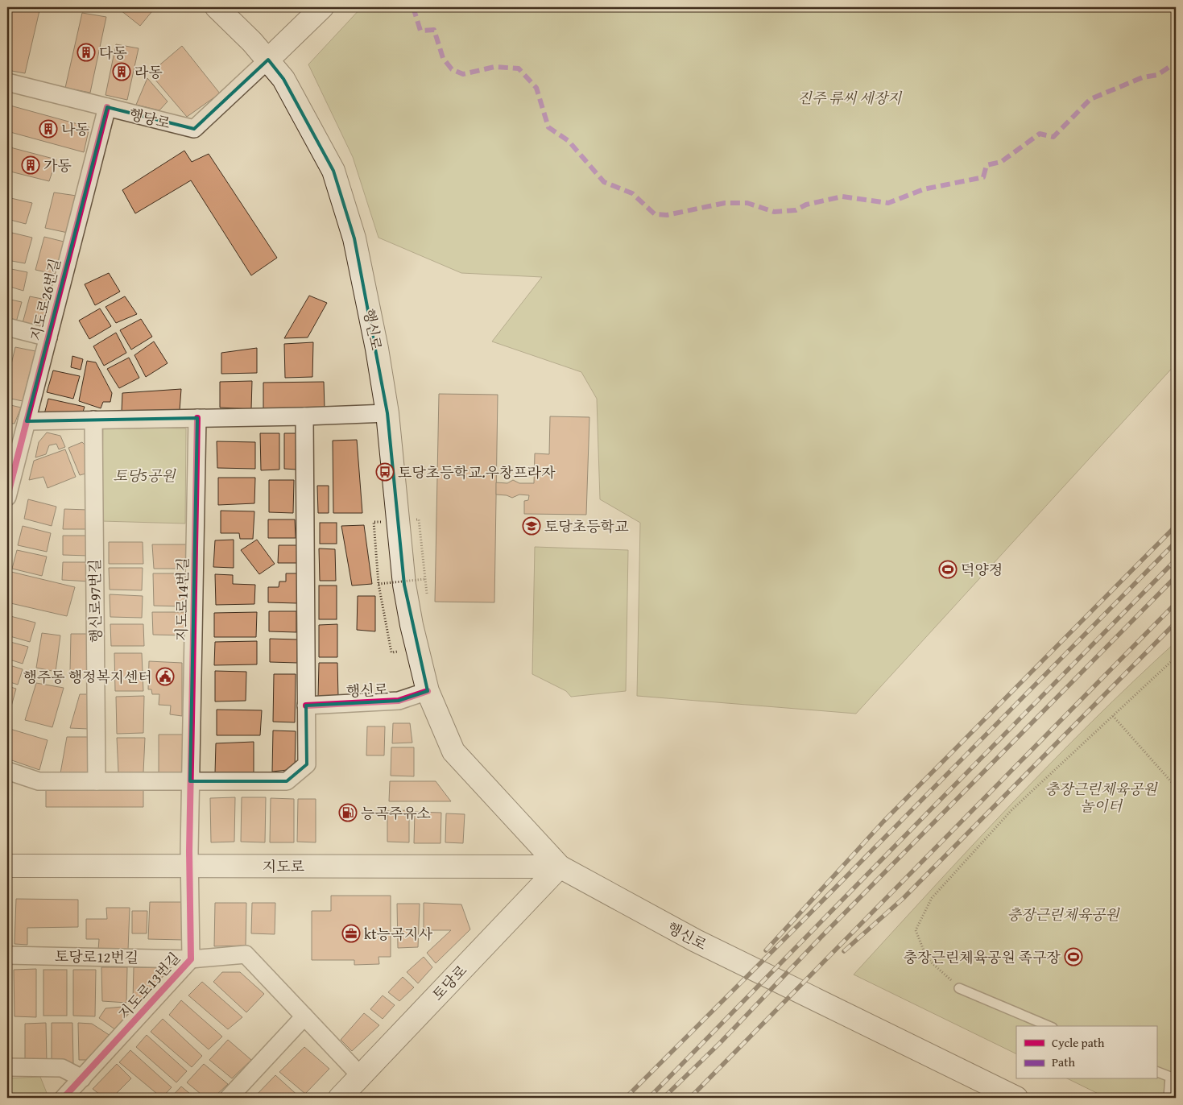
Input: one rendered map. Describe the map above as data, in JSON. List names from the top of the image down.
{
  "streets": {
    "main road": ["행신로", "지도로", "토당로"],
    "street": [
      "행당로",
      "지도로26번길",
      "지도로14번길",
      "행신로97번길",
      "토당로12번길",
      "지도로13번길"
    ]
  },
  "crossings": [
    ["행당로", "지도로26번길"],
    ["행당로", "행신로"],
    ["행신로", "지도로"],
    ["행신로", "토당로"],
    ["지도로14번길", "지도로"],
    ["지도로14번길", "지도로13번길"],
    ["지도로", "토당로"],
    ["지도로", "지도로13번길"],
    ["토당로12번길", "토당로"],
    ["토당로12번길", "지도로13번길"]
  ],
  "parks": [
    "진주 류씨 세장지",
    "토당5공원",
    "충장근린체육공원 놀이터",
    "충장근린체육공원"
  ],
  "places": {
    "building": [
      "다동",
      "라동",
      "나동",
      "가동"
    ],
    "bus stop": ["토당초등학교.우창프라자"],
    "school or university": ["토당초등학교"],
    "sports": ["덕양정", "충장근린체육공원 족구장"],
    "public building": ["행주동 행정복지센터"],
    "fuel station": ["능곡주유소"],
    "office": ["kt능곡지사"]
  },
  "legend": ["Cycle path", "Path"]
}
